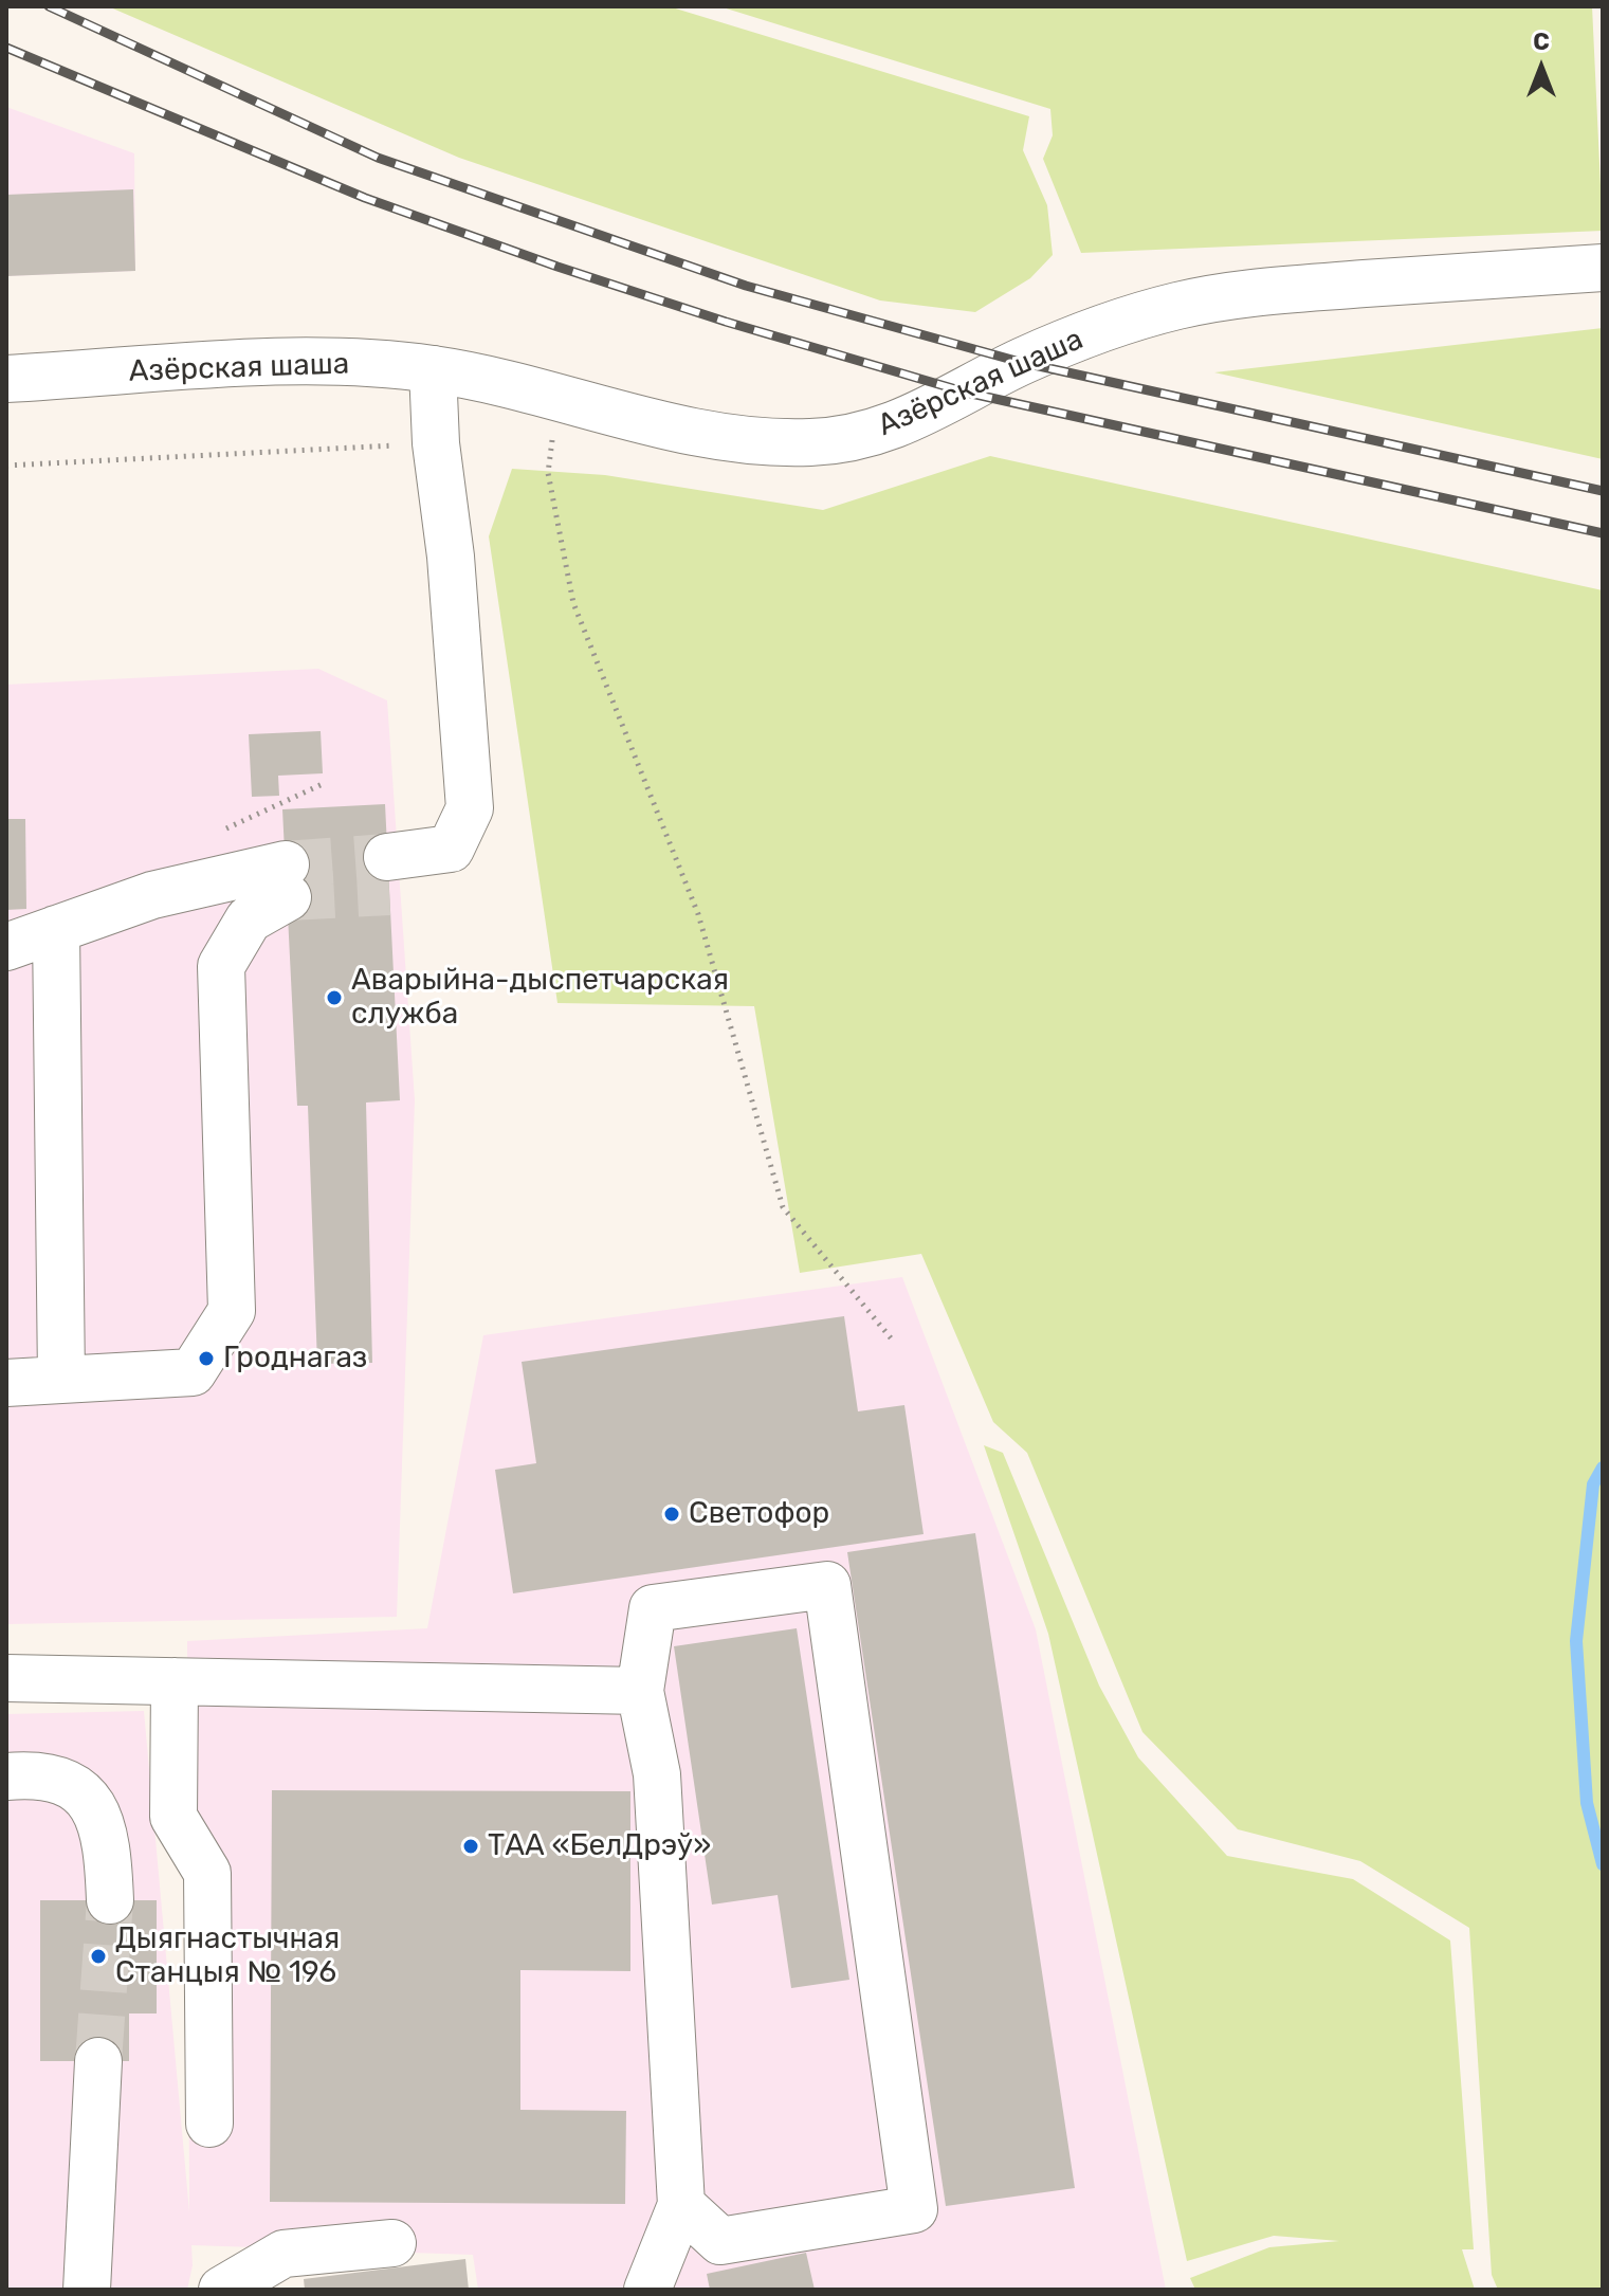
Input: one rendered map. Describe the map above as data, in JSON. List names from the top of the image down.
{
  "streets": {
    "main road": ["Азёрская шаша"]
  },
  "places": [
    "Аварыйна-дыспетчарская служба",
    "Гроднагаз",
    "Светофор",
    "ТАА «БелДрэў»",
    "Дыягнастычная Станцыя № 196"
  ],
  "north": "top"
}
